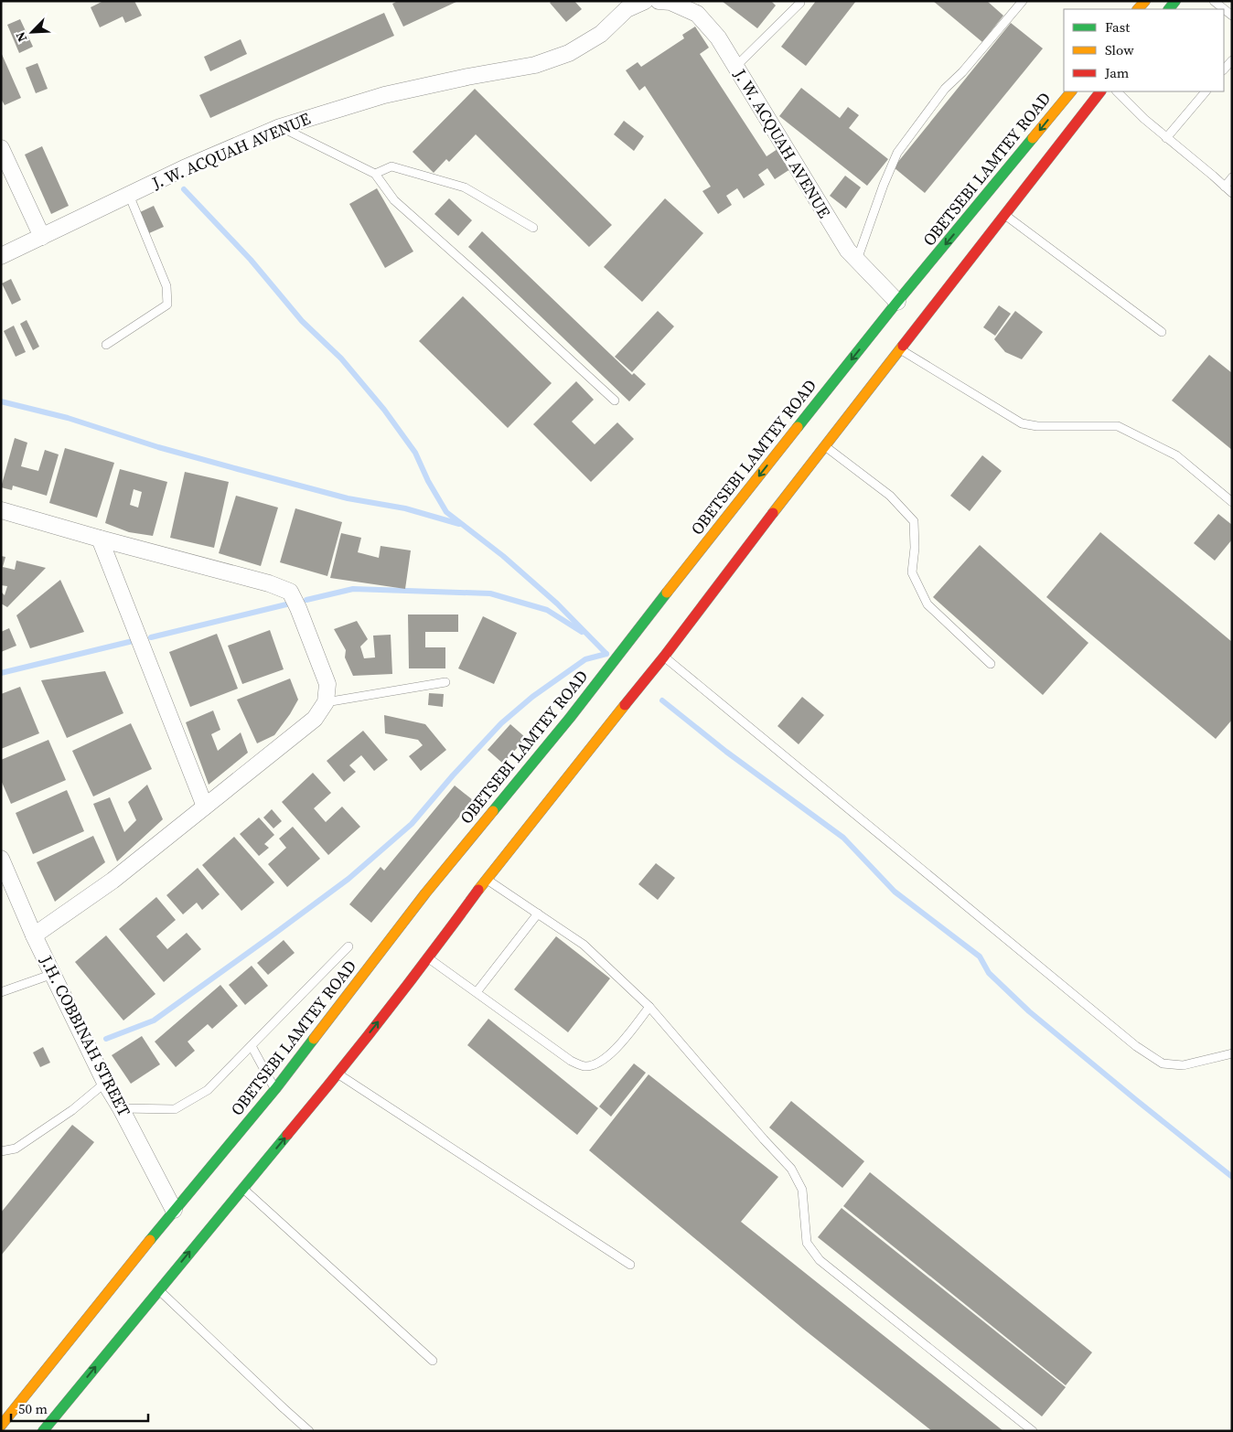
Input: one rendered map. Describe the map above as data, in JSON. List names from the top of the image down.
{
  "streets": {
    "main road": ["OBETSEBI LAMTEY ROAD"],
    "street": ["J. W. ACQUAH AVENUE", "J.H. COBBINAH STREET"]
  },
  "crossings": [
    ["J. W. ACQUAH AVENUE", "OBETSEBI LAMTEY ROAD"],
    ["OBETSEBI LAMTEY ROAD", "J.H. COBBINAH STREET"]
  ],
  "legend": ["Fast", "Slow", "Jam"],
  "scale_bar": "50 m",
  "north": "bottom left"
}
